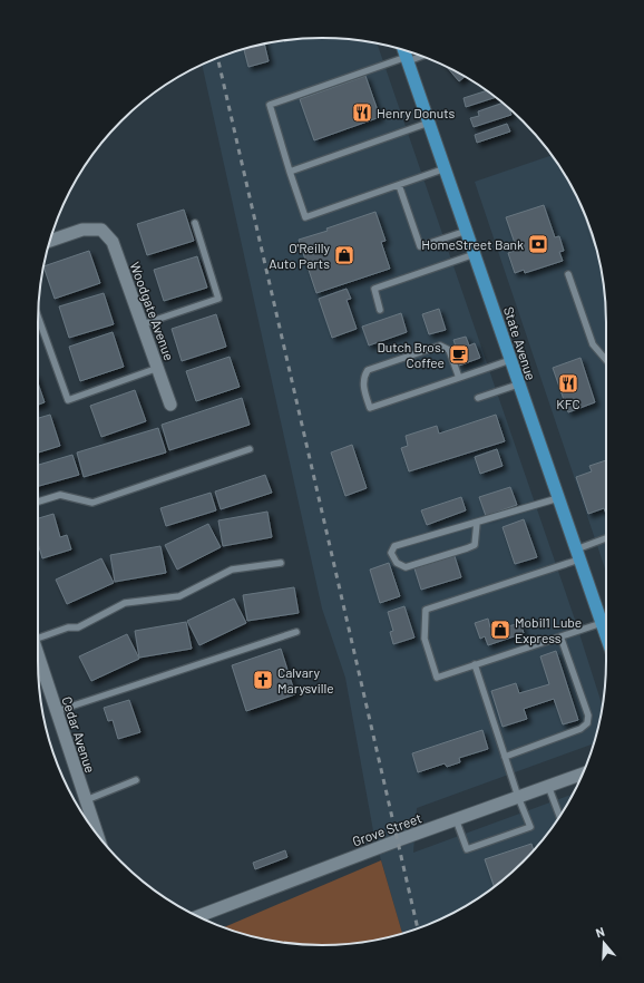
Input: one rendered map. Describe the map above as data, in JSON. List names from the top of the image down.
{
  "streets": {
    "main road": ["State Avenue"],
    "street": ["Woodgate Avenue", "Cedar Avenue", "Grove Street"]
  },
  "places": {
    "restaurant": ["Henry Donuts", "KFC"],
    "bank": ["HomeStreet Bank"],
    "shop": ["O'Reilly Auto Parts", "Mobil1 Lube Express"],
    "cafe": ["Dutch Bros. Coffee"],
    "church": ["Calvary Marysville"]
  },
  "north": "top"
}
